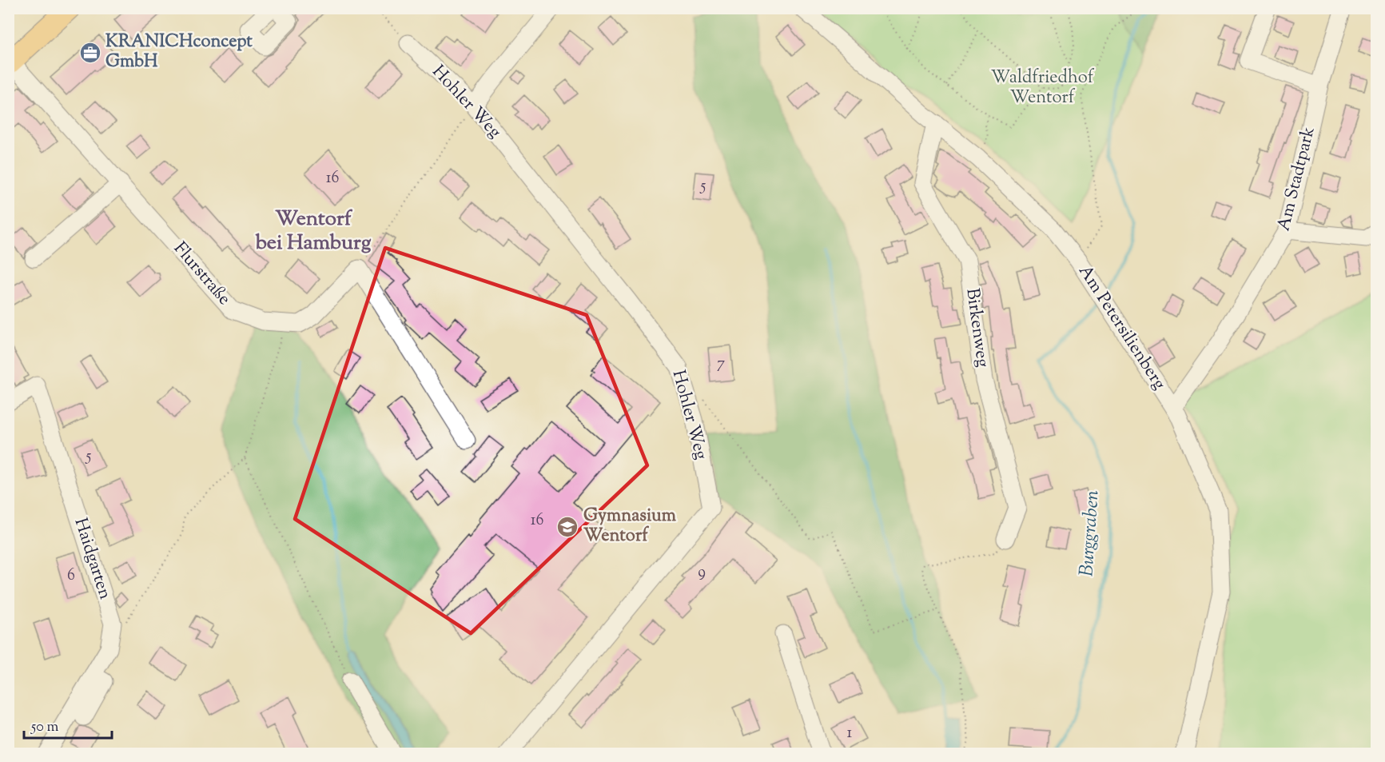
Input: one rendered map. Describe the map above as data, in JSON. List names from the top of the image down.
{
  "streets": {
    "street": [
      "Hohler Weg",
      "Am Stadtpark",
      "Flurstraße",
      "Birkenweg",
      "Am Petersilienberg",
      "Haidgarten"
    ]
  },
  "crossings": [
    ["Am Stadtpark", "Am Petersilienberg"],
    ["Birkenweg", "Am Petersilienberg"]
  ],
  "districts": ["Wentorf bei Hamburg"],
  "water": ["Burggraben"],
  "parks": ["Waldfriedhof Wentorf"],
  "places": {
    "office": ["KRANICHconcept GmbH"],
    "school or university": ["Gymnasium Wentorf"]
  },
  "house_numbers": [
    "16",
    "5",
    "7",
    "5",
    "16",
    "9",
    "6",
    "1"
  ],
  "scale_bar": "50 m"
}
